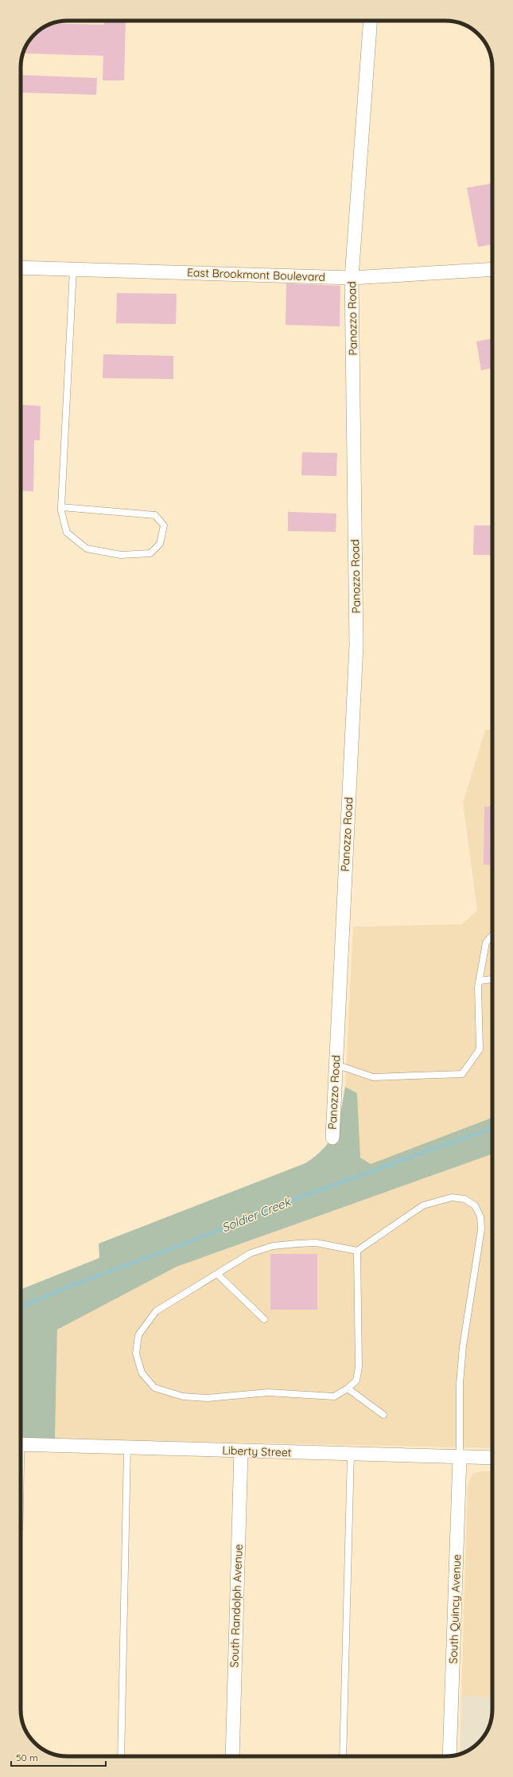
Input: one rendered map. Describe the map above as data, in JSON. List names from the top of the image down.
{
  "streets": {
    "street": [
      "East Brookmont Boulevard",
      "Panozzo Road",
      "Liberty Street",
      "South Randolph Avenue",
      "South Quincy Avenue"
    ]
  },
  "crossings": [
    ["East Brookmont Boulevard", "Panozzo Road"],
    ["Liberty Street", "South Randolph Avenue"],
    ["Liberty Street", "South Quincy Avenue"]
  ],
  "water": ["Soldier Creek"],
  "scale_bar": "50 m"
}
